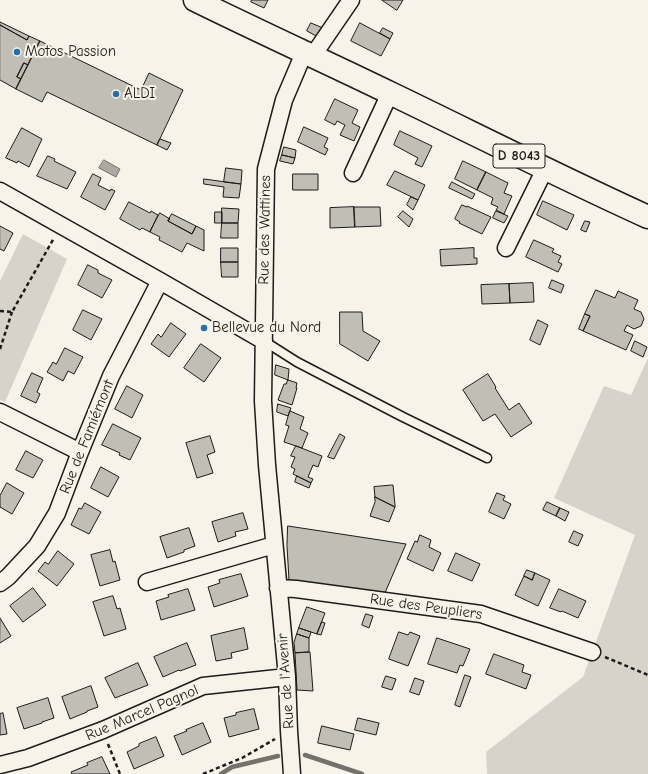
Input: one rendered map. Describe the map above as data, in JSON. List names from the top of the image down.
{
  "streets": {
    "main road": ["D 8043"],
    "street": [
      "Rue des Wattines",
      "Rue de Famiémont",
      "Rue des Peupliers",
      "Rue de l'Avenir",
      "Rue Marcel Pagnol"
    ]
  },
  "crossings": [
    ["D 8043", "Rue des Wattines"],
    ["Rue des Wattines", "Rue de l'Avenir"],
    ["Rue des Peupliers", "Rue de l'Avenir"],
    ["Rue de l'Avenir", "Rue Marcel Pagnol"]
  ],
  "places": ["Motos Passion", "ALDI", "Bellevue du Nord"]
}
